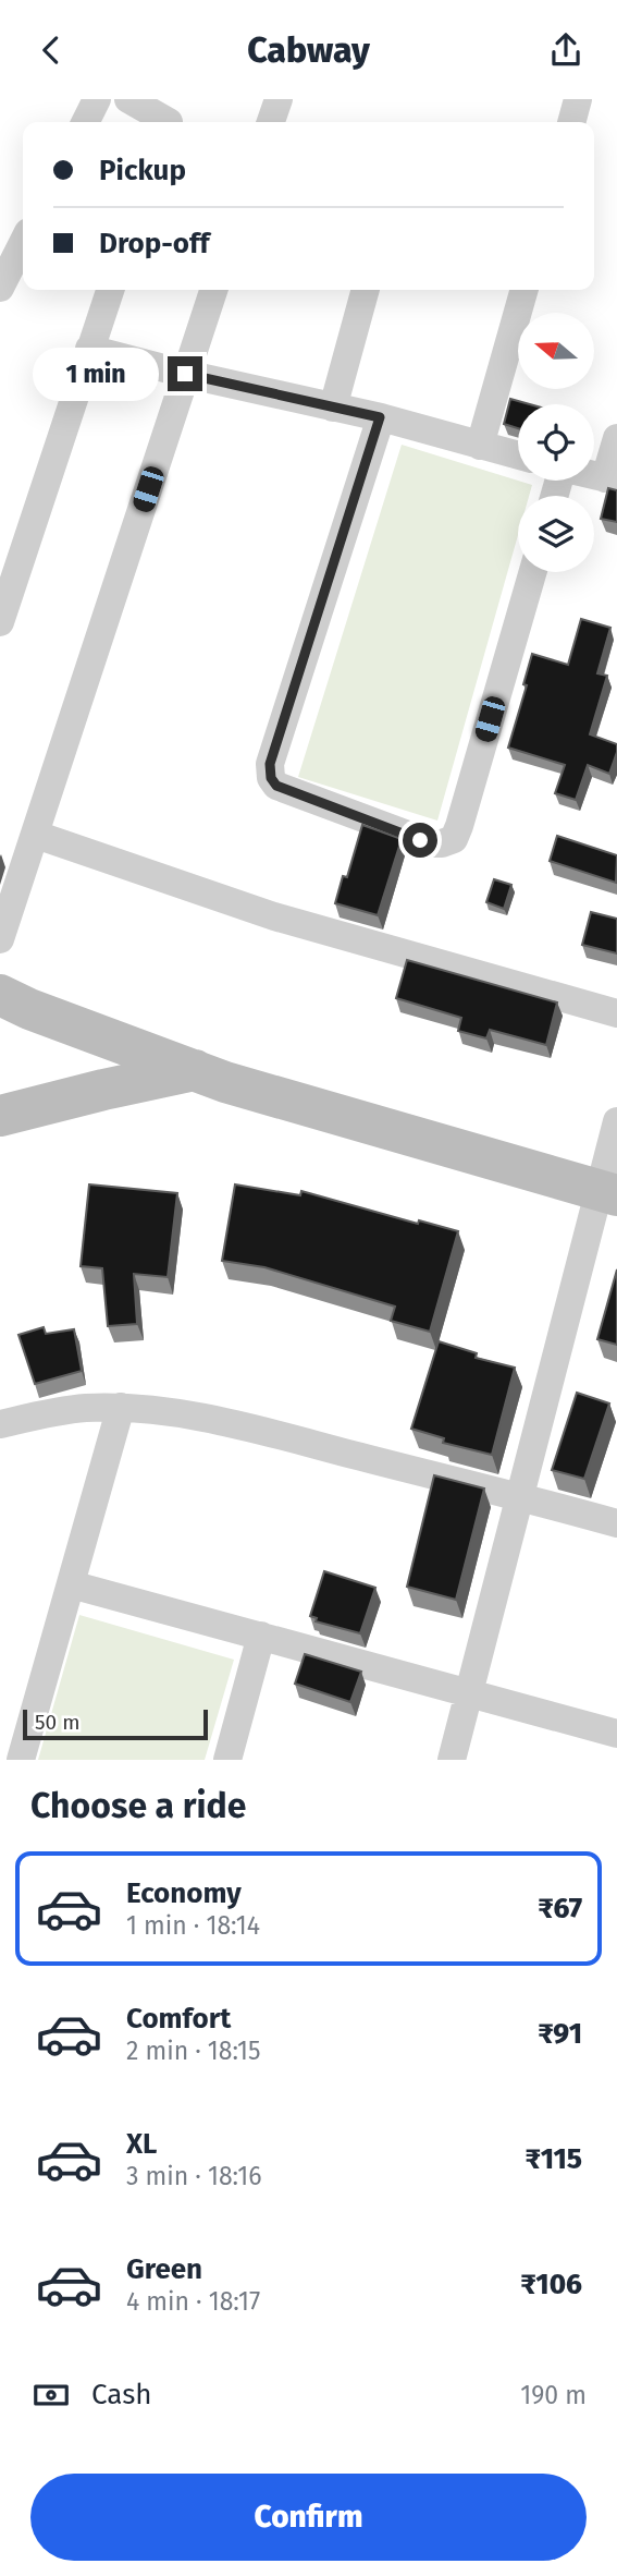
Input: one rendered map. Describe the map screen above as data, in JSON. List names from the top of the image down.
{
  "scale_bar": "50 m",
  "north": "left",
  "page": {
    "header": "Cabway",
    "banner": ["Pickup", "Drop-off"],
    "bubble": "1 min",
    "scale": "50 m",
    "heading": "Choose a ride",
    "list": [
      {
        "name": "Economy",
        "note": "1 min · 18:14",
        "value": "₹67"
      },
      {
        "name": "Comfort",
        "note": "2 min · 18:15",
        "value": "₹91"
      },
      {
        "name": "XL",
        "note": "3 min · 18:16",
        "value": "₹115"
      },
      {
        "name": "Green",
        "note": "4 min · 18:17",
        "value": "₹106"
      }
    ],
    "pay": ["Cash", "190 m"],
    "buttons": "Confirm"
  }
}
